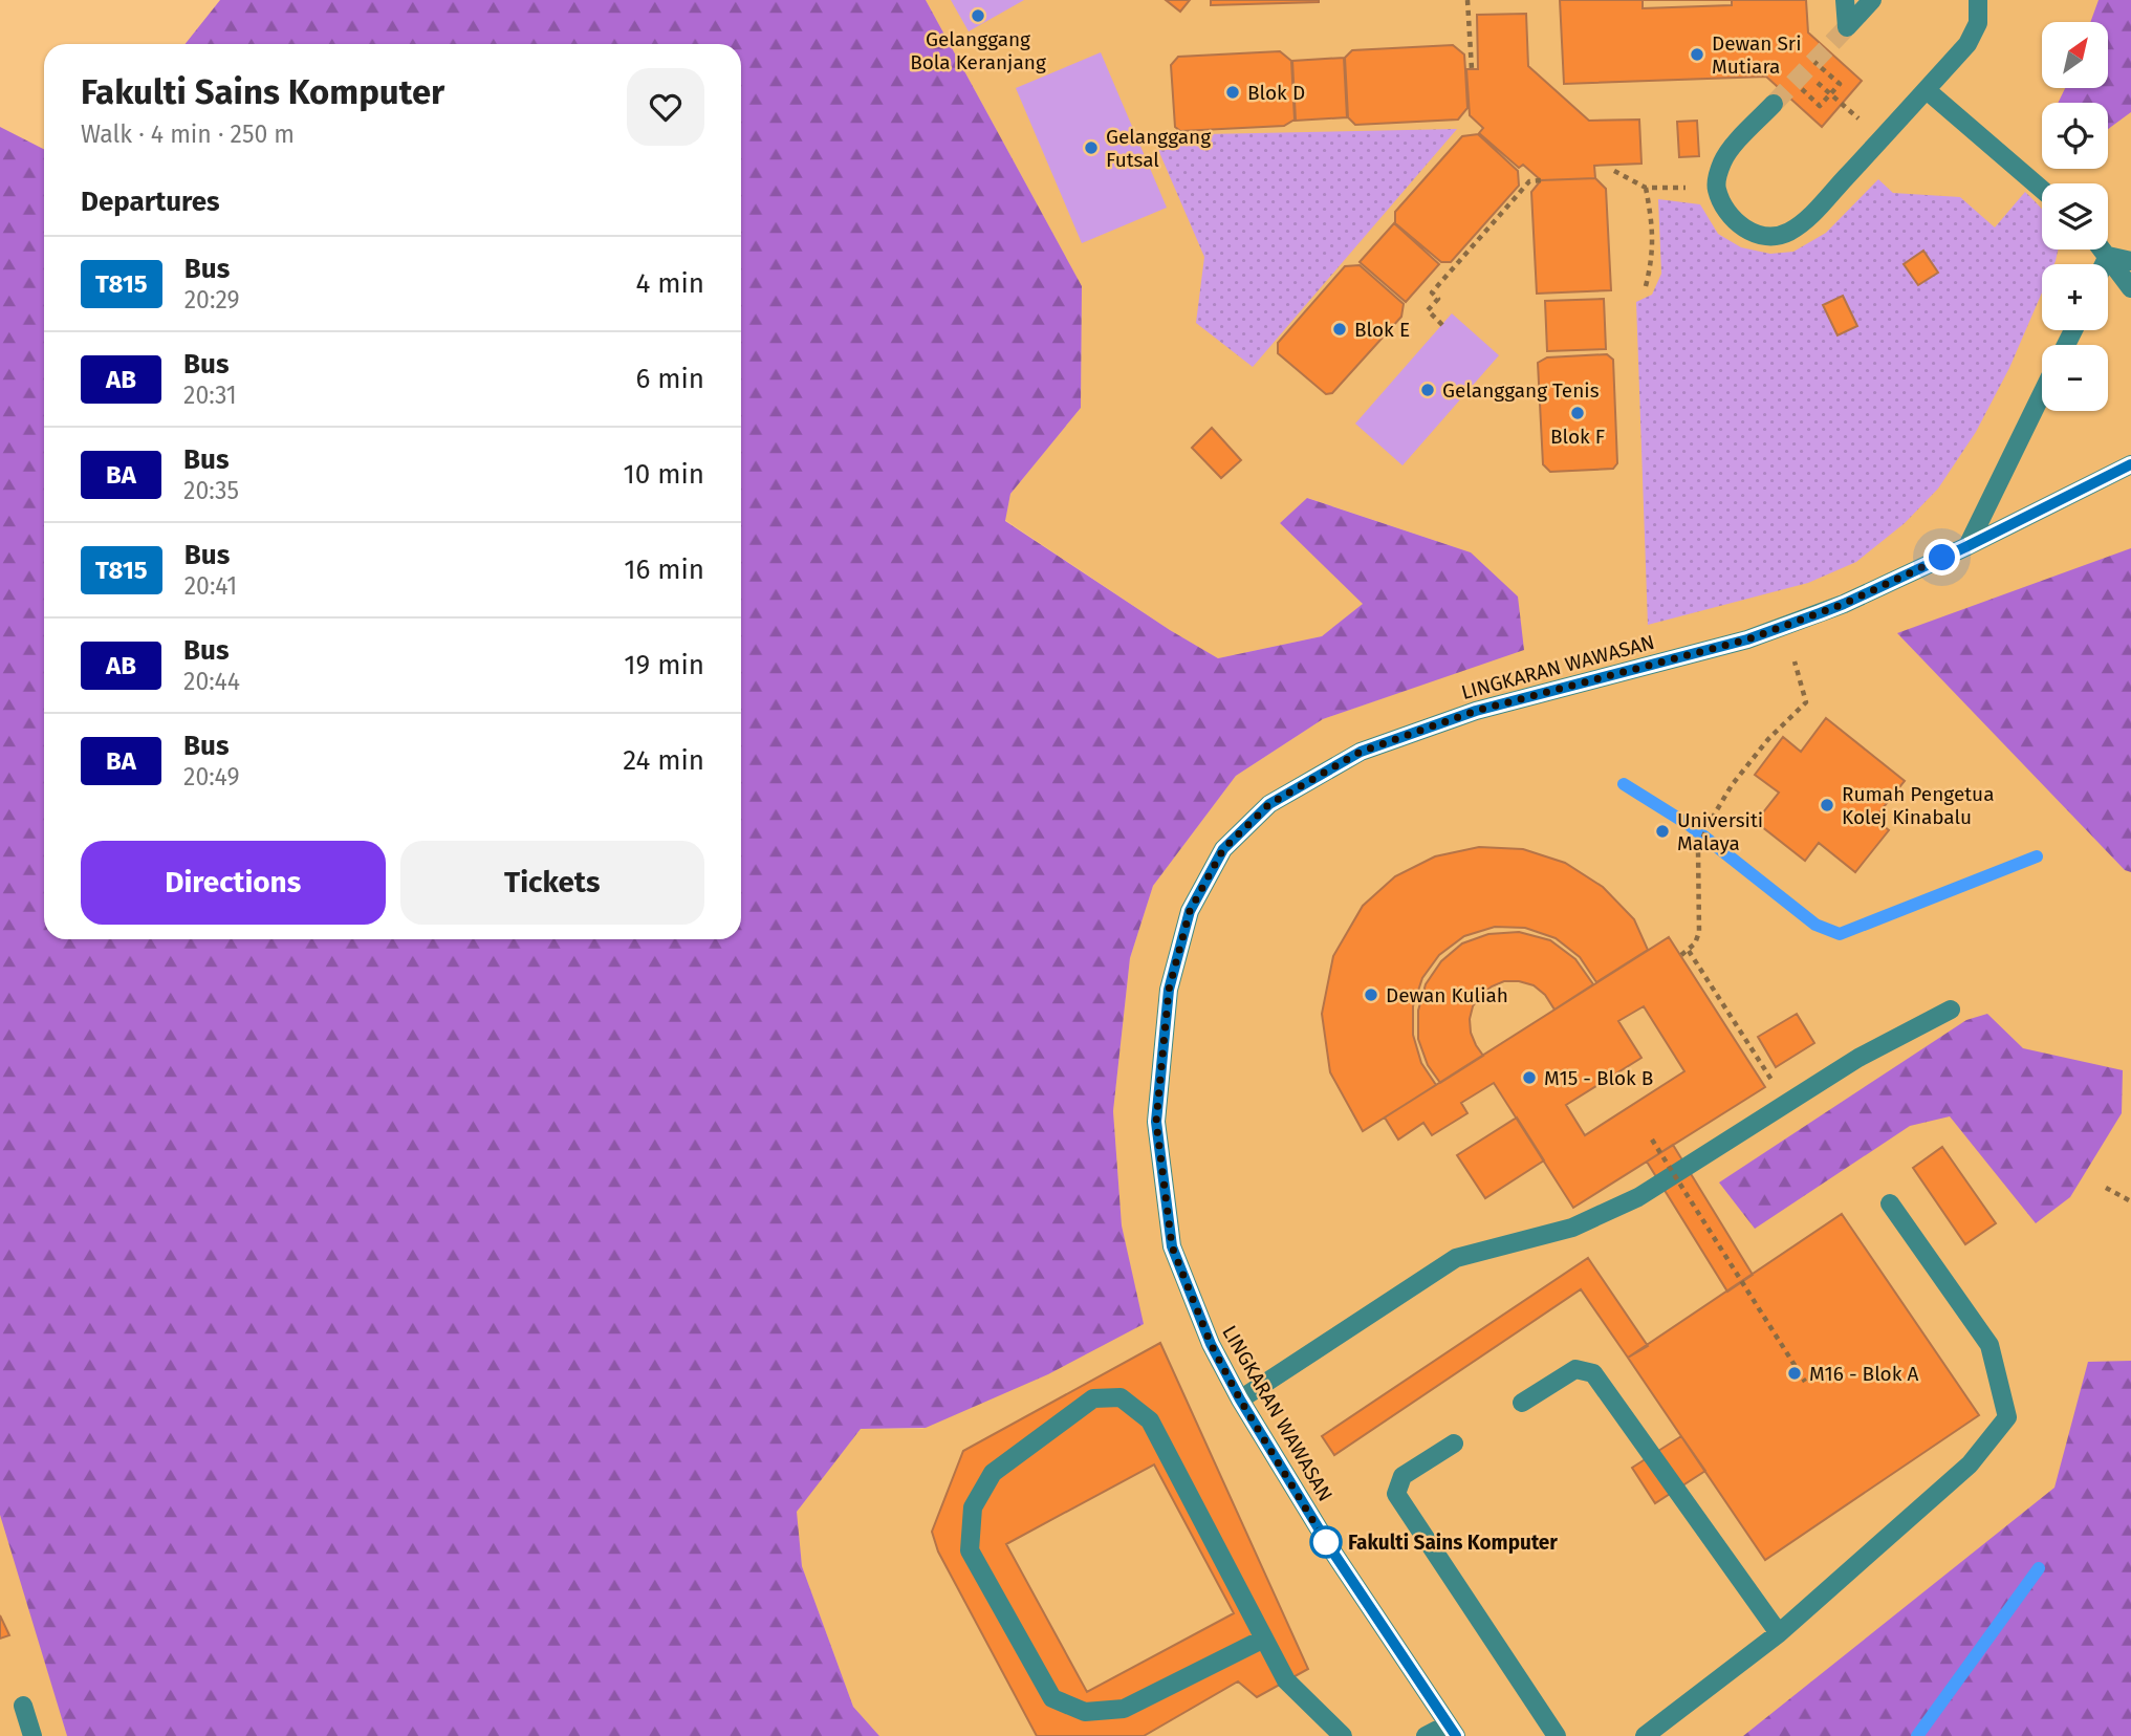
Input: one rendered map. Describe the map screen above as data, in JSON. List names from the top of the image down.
{
  "streets": {
    "street": ["LINGKARAN WAWASAN"]
  },
  "places": [
    "Gelanggang Bola Keranjang",
    "Dewan Sri Mutiara",
    "Blok D",
    "Gelanggang Futsal",
    "Blok E",
    "Gelanggang Tenis",
    "Blok F",
    "Rumah Pengetua Kolej Kinabalu",
    "Universiti Malaya",
    "Dewan Kuliah",
    "M15 - Blok B",
    "M16 - Blok A",
    "Fakulti Sains Komputer"
  ],
  "lines": ["bus line T815"],
  "north": "top right",
  "page": {
    "map_buttons": ["+", "−"],
    "heading": [
      ["Fakulti Sains Komputer", "Walk · 4 min · 250 m"],
      "Departures"
    ],
    "list": [
      {
        "mark": "T815",
        "name": "Bus",
        "note": "20:29",
        "value": "4 min"
      },
      {
        "mark": "AB",
        "name": "Bus",
        "note": "20:31",
        "value": "6 min"
      },
      {
        "mark": "BA",
        "name": "Bus",
        "note": "20:35",
        "value": "10 min"
      },
      {
        "mark": "T815",
        "name": "Bus",
        "note": "20:41",
        "value": "16 min"
      },
      {
        "mark": "AB",
        "name": "Bus",
        "note": "20:44",
        "value": "19 min"
      },
      {
        "mark": "BA",
        "name": "Bus",
        "note": "20:49",
        "value": "24 min"
      }
    ],
    "buttons": ["Directions", "Tickets"]
  }
}
